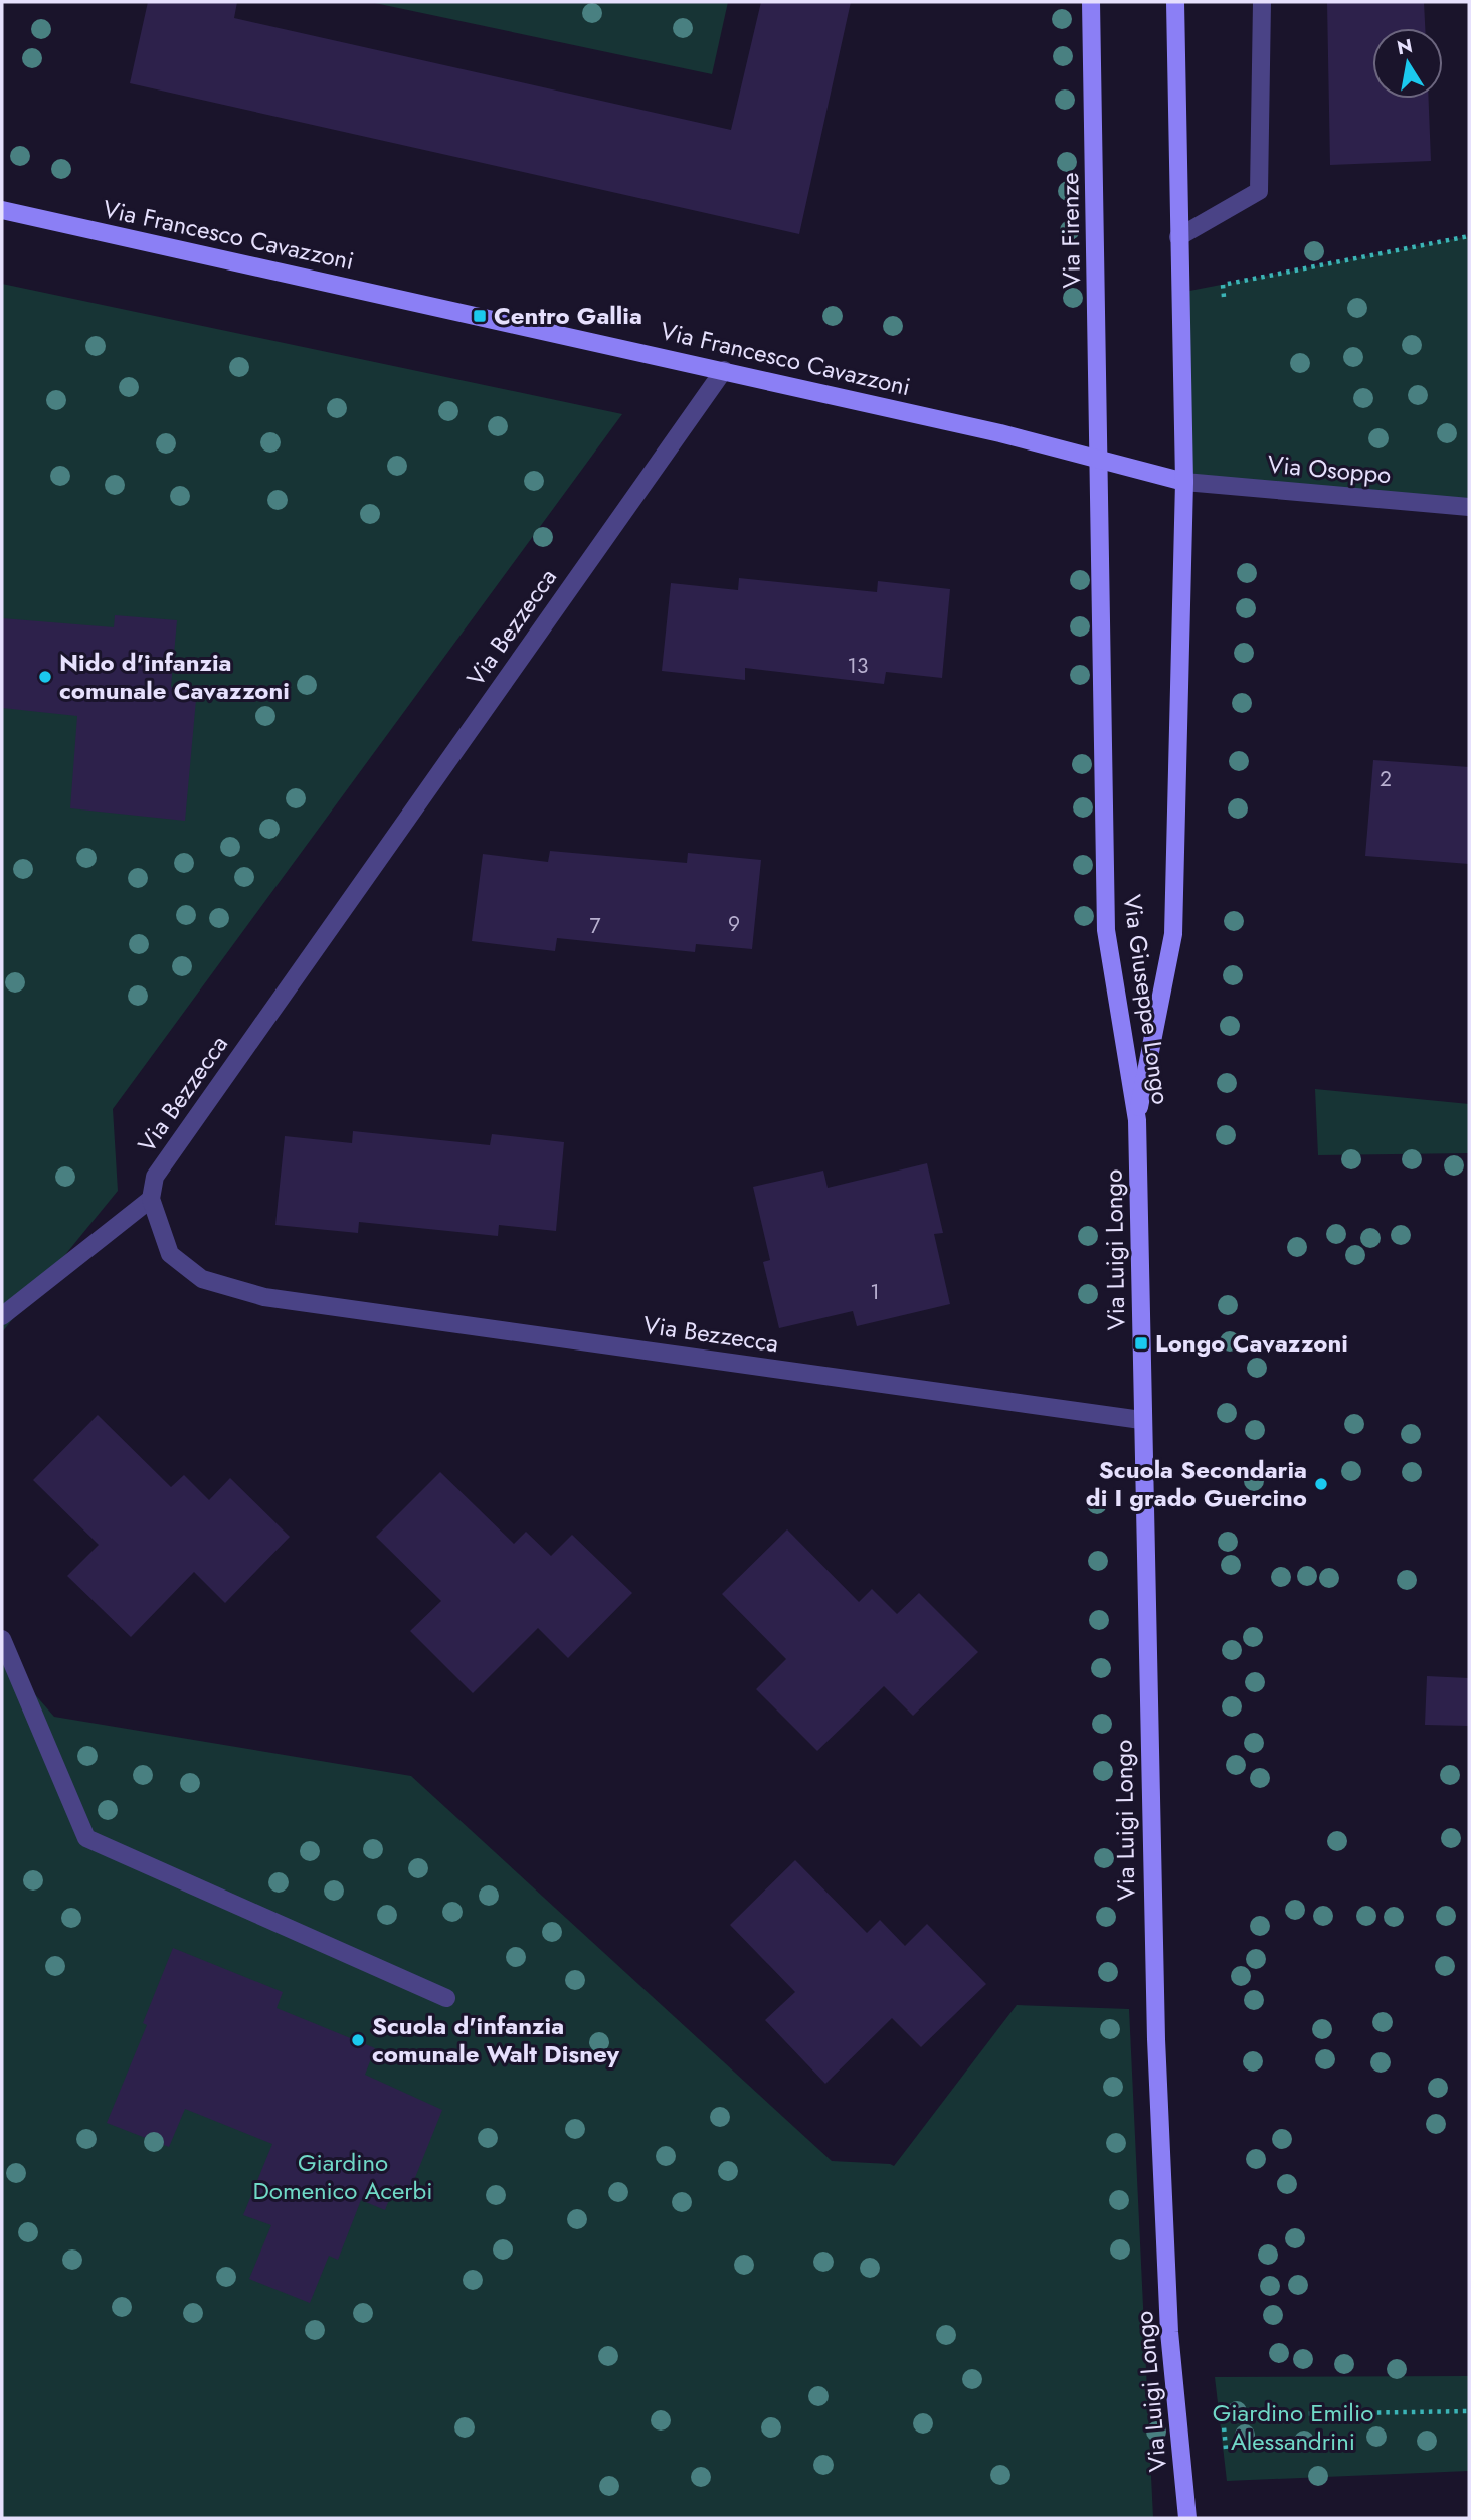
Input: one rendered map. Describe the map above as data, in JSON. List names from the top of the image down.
{
  "streets": {
    "street": [
      "Via Firenze",
      "Via Francesco Cavazzoni",
      "Via Osoppo",
      "Via Bezzecca",
      "Via Giuseppe Longo",
      "Via Luigi Longo"
    ]
  },
  "crossings": [
    ["Via Firenze", "Via Francesco Cavazzoni"],
    ["Via Firenze", "Via Giuseppe Longo"],
    ["Via Francesco Cavazzoni", "Via Osoppo"],
    ["Via Francesco Cavazzoni", "Via Bezzecca"],
    ["Via Francesco Cavazzoni", "Via Giuseppe Longo"],
    ["Via Osoppo", "Via Giuseppe Longo"],
    ["Via Bezzecca", "Via Luigi Longo"],
    ["Via Giuseppe Longo", "Via Luigi Longo"]
  ],
  "parks": ["Giardino Domenico Acerbi", "Giardino Emilio Alessandrini"],
  "places": {
    "transit": ["Centro Gallia", "Longo Cavazzoni"],
    "other": ["Nido d'infanzia comunale Cavazzoni", "Scuola Secondaria di I grado Guercino", "Scuola d'infanzia comunale Walt Disney"]
  },
  "house_numbers": [
    "13",
    "2",
    "9",
    "7",
    "1"
  ],
  "north": "top"
}
